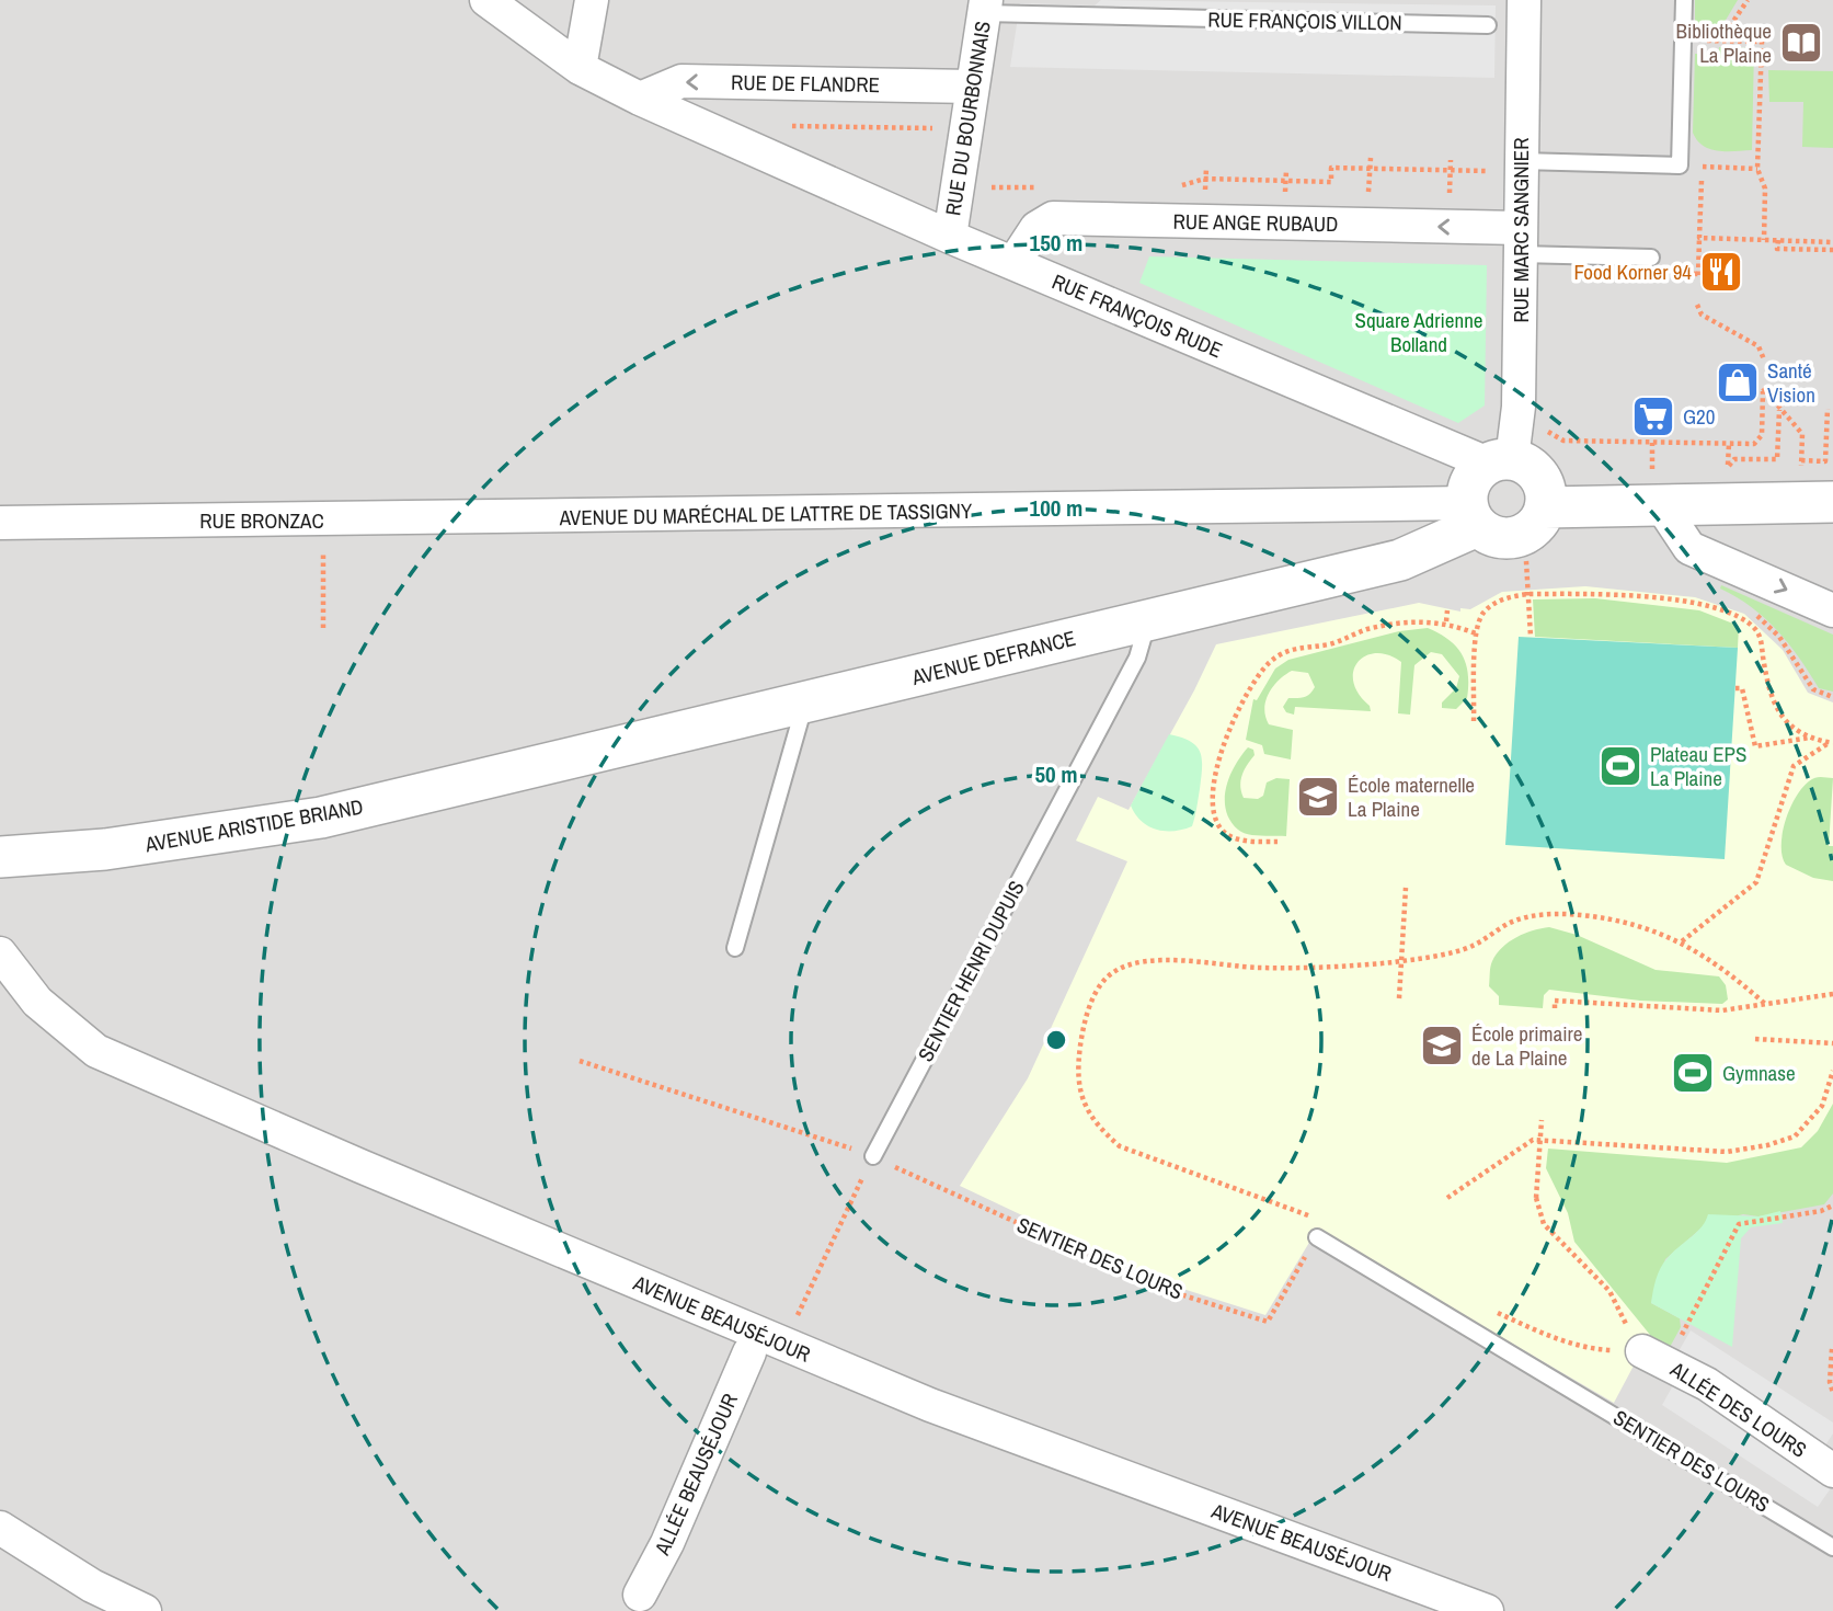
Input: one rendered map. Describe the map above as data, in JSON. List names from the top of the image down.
{
  "streets": {
    "street": [
      "RUE DE FLANDRE",
      "RUE DU BOURBONNAIS",
      "RUE ANGE RUBAUD",
      "RUE MARC SANGNIER",
      "RUE FRANÇOIS RUDE",
      "AVENUE DU MARÉCHAL DE LATTRE DE TASSIGNY",
      "RUE BRONZAC",
      "AVENUE DEFRANCE",
      "AVENUE ARISTIDE BRIAND",
      "AVENUE BEAUSÉJOUR",
      "ALLÉE DES LOURS",
      "ALLÉE BEAUSÉJOUR"
    ],
    "lane": ["RUE FRANÇOIS VILLON", "SENTIER HENRI DUPUIS", "SENTIER DES LOURS"]
  },
  "crossings": [
    ["RUE FRANÇOIS VILLON", "RUE DU BOURBONNAIS"],
    ["RUE DE FLANDRE", "RUE DU BOURBONNAIS"],
    ["RUE DE FLANDRE", "RUE FRANÇOIS RUDE"],
    ["RUE DU BOURBONNAIS", "RUE FRANÇOIS RUDE"],
    ["RUE ANGE RUBAUD", "RUE MARC SANGNIER"],
    ["RUE ANGE RUBAUD", "RUE FRANÇOIS RUDE"],
    ["RUE MARC SANGNIER", "RUE FRANÇOIS RUDE"],
    ["RUE MARC SANGNIER", "AVENUE DU MARÉCHAL DE LATTRE DE TASSIGNY"],
    ["RUE MARC SANGNIER", "AVENUE DEFRANCE"],
    ["RUE FRANÇOIS RUDE", "AVENUE DU MARÉCHAL DE LATTRE DE TASSIGNY"],
    ["RUE FRANÇOIS RUDE", "AVENUE DEFRANCE"],
    ["AVENUE DU MARÉCHAL DE LATTRE DE TASSIGNY", "RUE BRONZAC"],
    ["AVENUE DU MARÉCHAL DE LATTRE DE TASSIGNY", "AVENUE DEFRANCE"],
    ["AVENUE DEFRANCE", "AVENUE ARISTIDE BRIAND"],
    ["AVENUE DEFRANCE", "SENTIER HENRI DUPUIS"],
    ["SENTIER HENRI DUPUIS", "SENTIER DES LOURS"]
  ],
  "one_way": ["RUE DE FLANDRE", "RUE ANGE RUBAUD"],
  "parks": ["Square Adrienne Bolland"],
  "places": {
    "library": ["Bibliothèque La Plaine"],
    "restaurant": ["Food Korner 94"],
    "shop": ["Santé Vision"],
    "supermarket": ["G20"],
    "sports": ["Plateau EPS La Plaine", "Gymnase"],
    "school or university": ["École maternelle La Plaine", "École primaire de La Plaine"]
  },
  "rings": ["150 m", "100 m", "50 m"]
}
